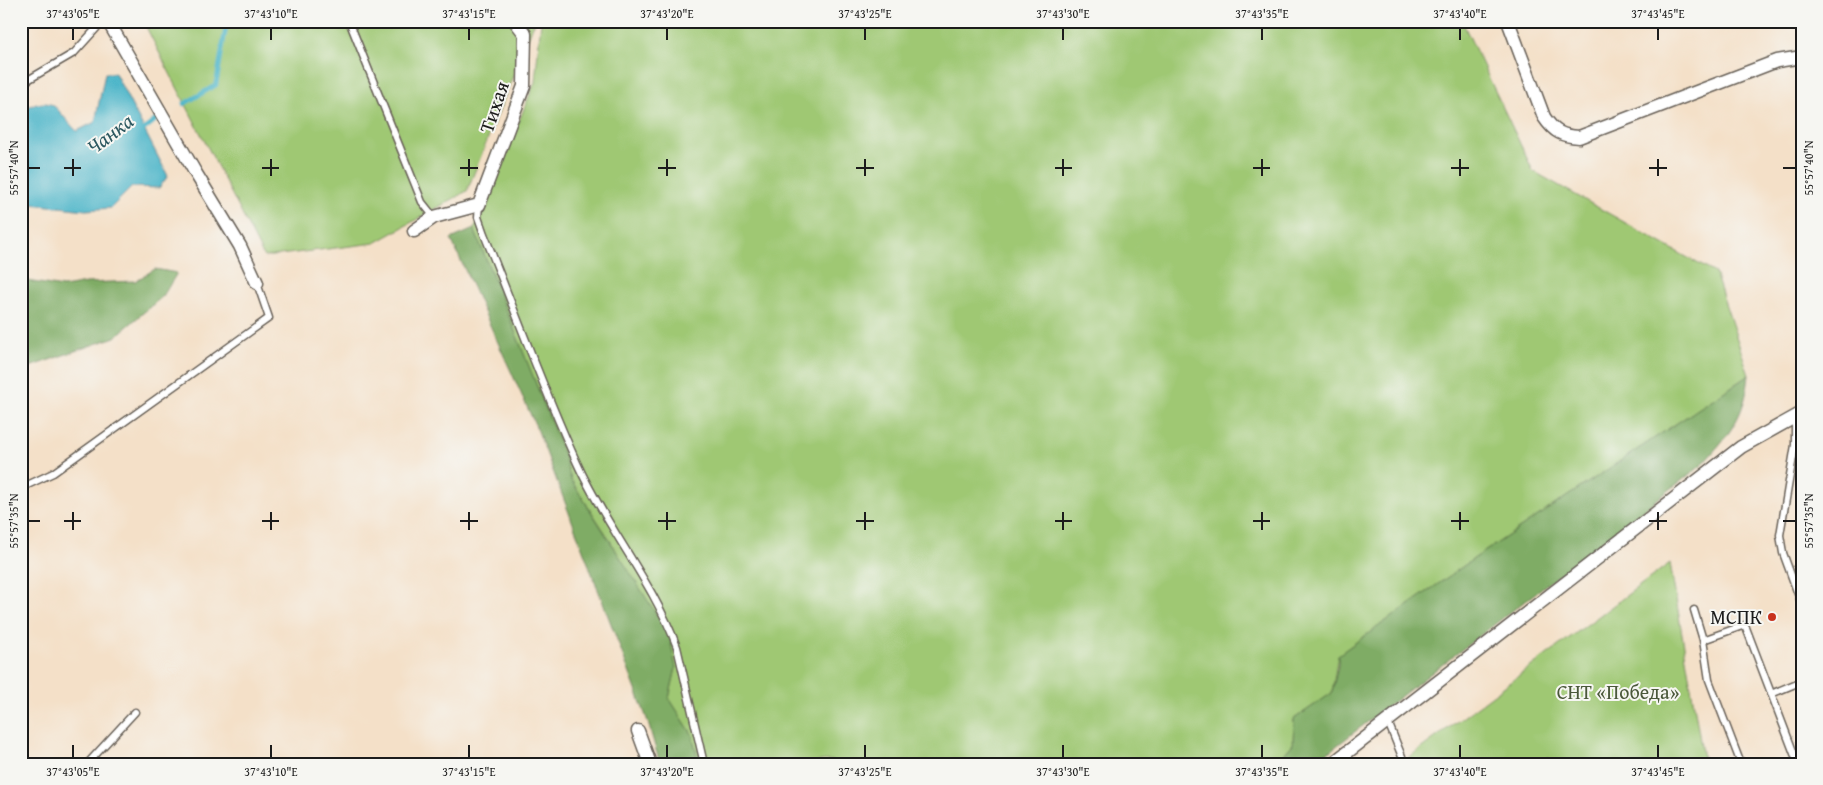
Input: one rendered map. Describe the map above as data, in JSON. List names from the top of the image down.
{
  "streets": {
    "street": ["Тихая"]
  },
  "water": ["Чанка"],
  "parks": ["СНТ «Победа»"],
  "places": ["МСПК"],
  "coordinates": [
    "37°43'05\"E",
    "37°43'10\"E",
    "37°43'15\"E",
    "37°43'20\"E",
    "37°43'25\"E",
    "37°43'30\"E",
    "37°43'35\"E",
    "37°43'40\"E",
    "37°43'45\"E",
    "55°57'40\"N",
    "55°57'35\"N"
  ]
}
